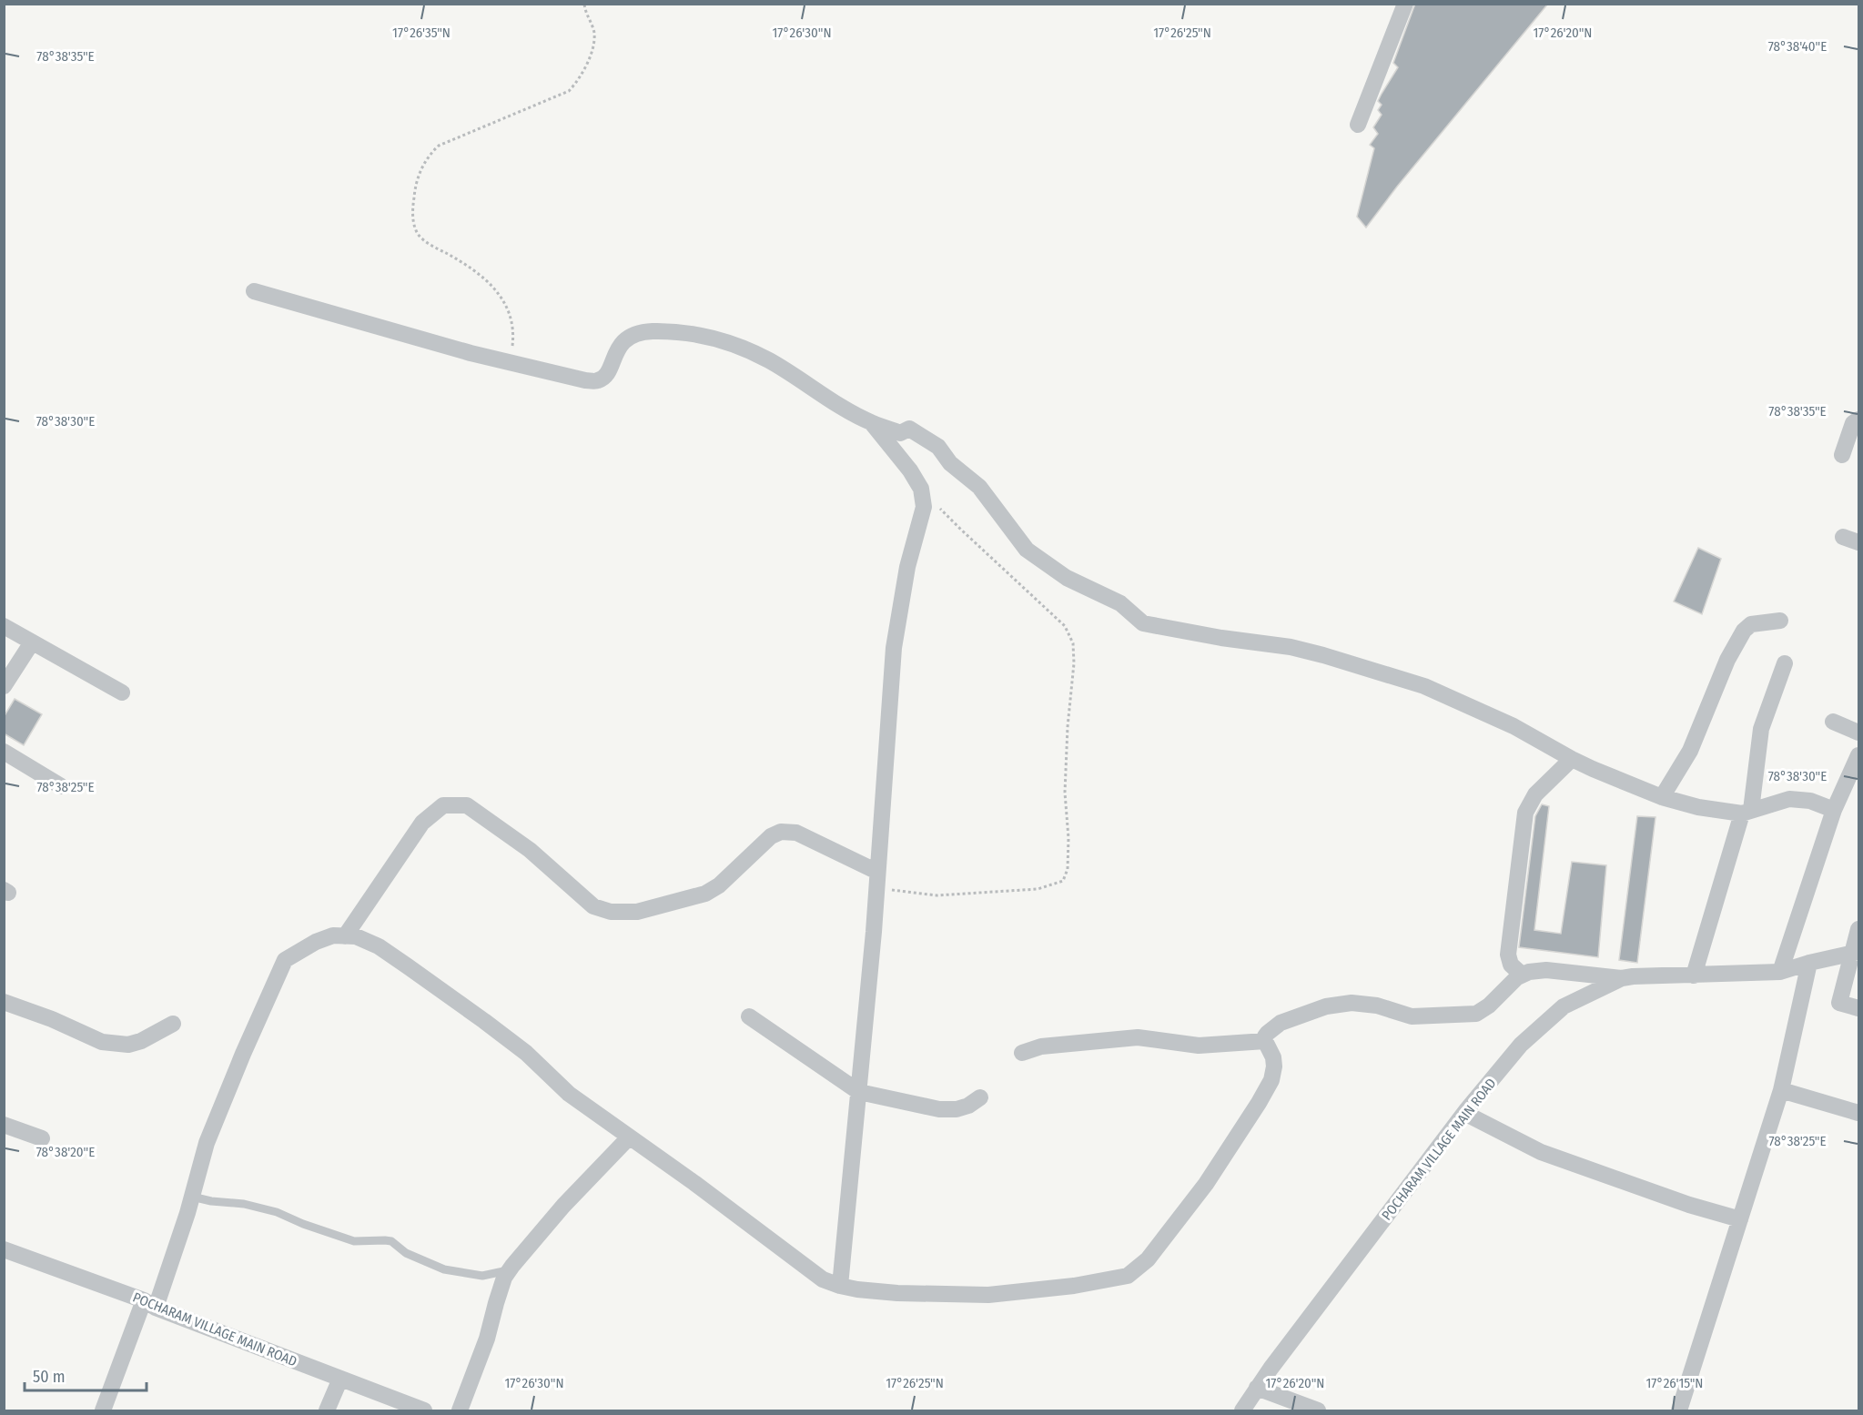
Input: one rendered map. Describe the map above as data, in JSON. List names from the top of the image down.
{
  "streets": {
    "street": ["POCHARAM VILLAGE MAIN ROAD"]
  },
  "scale_bar": "50 m",
  "coordinates": [
    "17°26'35\"N",
    "17°26'30\"N",
    "17°26'25\"N",
    "17°26'20\"N",
    "78°38'40\"E",
    "78°38'35\"E",
    "78°38'30\"E",
    "78°38'25\"E",
    "78°38'20\"E",
    "17°26'15\"N"
  ]
}
